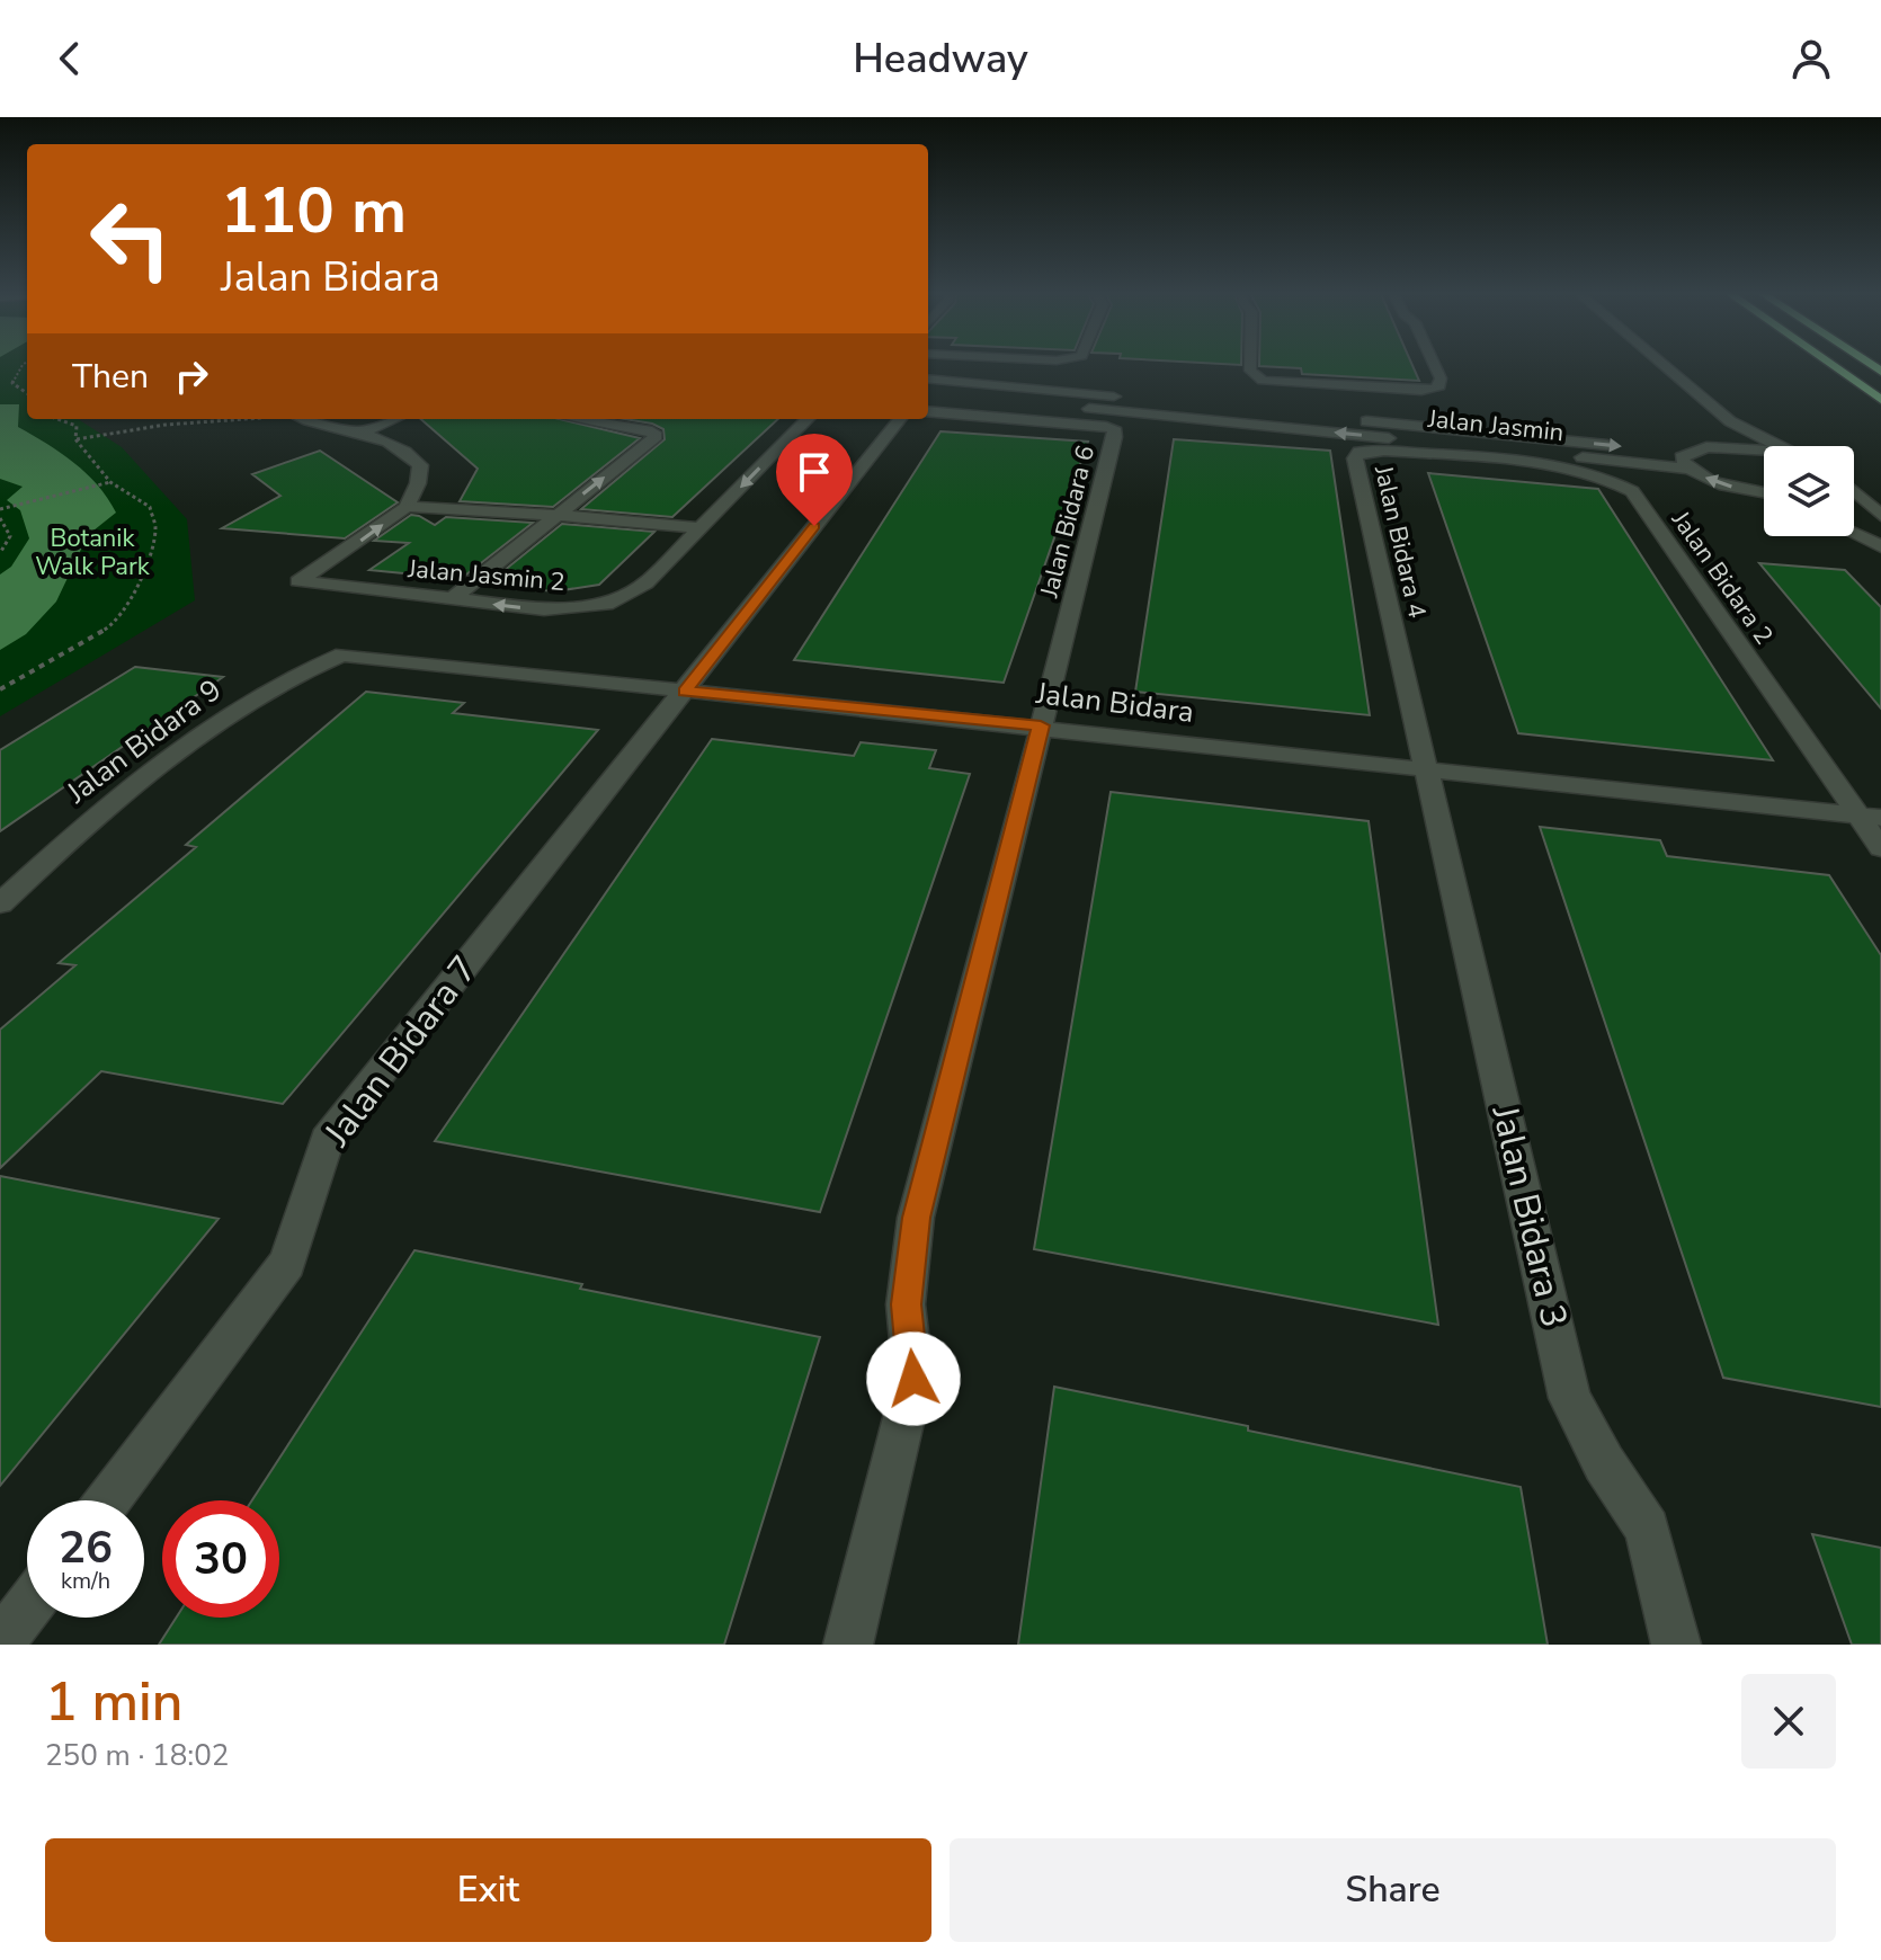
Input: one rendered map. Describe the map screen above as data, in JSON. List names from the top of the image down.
{
  "streets": {
    "street": [
      "Jalan Jasmin",
      "Jalan Bidara 6",
      "Jalan Bidara 4",
      "Jalan Jasmin 2",
      "Jalan Bidara 2",
      "Jalan Bidara",
      "Jalan Bidara 9",
      "Jalan Bidara 7",
      "Jalan Bidara 3"
    ]
  },
  "crossings": [
    ["Jalan Bidara 6", "Jalan Bidara"],
    ["Jalan Bidara 4", "Jalan Bidara 2"],
    ["Jalan Bidara 4", "Jalan Bidara"],
    ["Jalan Bidara 4", "Jalan Bidara 3"],
    ["Jalan Bidara 2", "Jalan Bidara"],
    ["Jalan Bidara", "Jalan Bidara 9"],
    ["Jalan Bidara", "Jalan Bidara 7"],
    ["Jalan Bidara", "Jalan Bidara 3"]
  ],
  "parks": ["Botanik Walk Park"],
  "page": {
    "header": "Headway",
    "turn": ["110 m", "Jalan Bidara"],
    "then": "Then",
    "speed": "26 km/h",
    "limit": "30",
    "heading": ["1 min", "250 m · 18:02"],
    "buttons": ["Exit", "Share"]
  }
}
